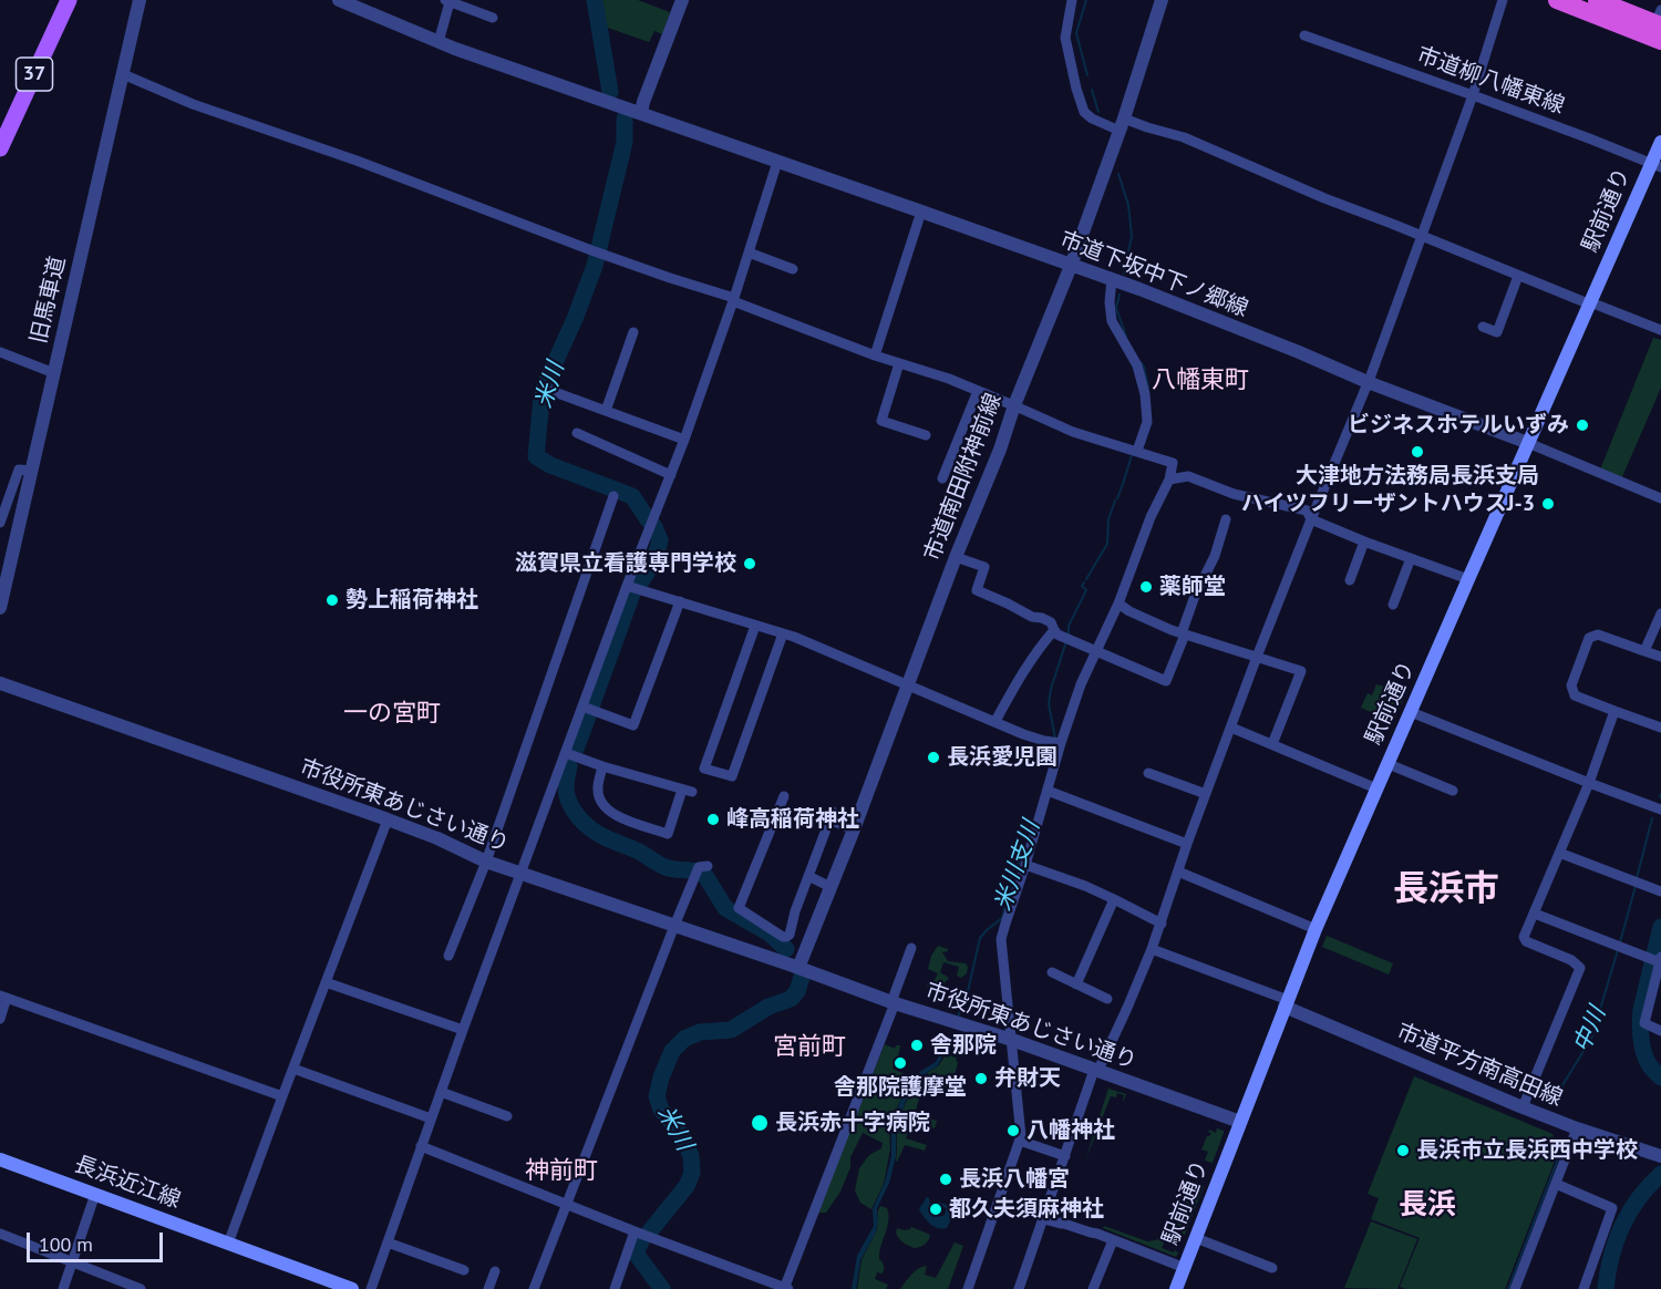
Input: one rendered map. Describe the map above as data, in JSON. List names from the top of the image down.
{
  "streets": {
    "main road": ["37", "駅前通り", "長浜近江線"],
    "street": [
      "市道柳八幡東線",
      "市道下坂中下ノ郷線",
      "旧馬車道",
      "市道南田附神前線",
      "市役所東あじさい通り",
      "市道平方南高田線"
    ]
  },
  "crossings": [
    ["市道柳八幡東線", "駅前通り"],
    ["駅前通り", "市道下坂中下ノ郷線"],
    ["駅前通り", "市役所東あじさい通り"],
    ["駅前通り", "市道平方南高田線"],
    ["市道下坂中下ノ郷線", "市道南田附神前線"],
    ["市道南田附神前線", "市役所東あじさい通り"]
  ],
  "districts": [
    "八幡東町",
    "一の宮町",
    "長浜市",
    "宮前町",
    "神前町",
    "長浜"
  ],
  "water": ["米川", "米川支川", "中川"],
  "places": [
    "ビジネスホテルいずみ",
    "大津地方法務局長浜支局",
    "ハイツフリーザントハウスJ-3",
    "滋賀県立看護専門学校",
    "薬師堂",
    "勢上稲荷神社",
    "長浜愛児園",
    "峰高稲荷神社",
    "舎那院",
    "舎那院護摩堂",
    "弁財天",
    "長浜赤十字病院",
    "八幡神社",
    "長浜市立長浜西中学校",
    "長浜八幡宮",
    "都久夫須麻神社"
  ],
  "scale_bar": "100 m"
}
